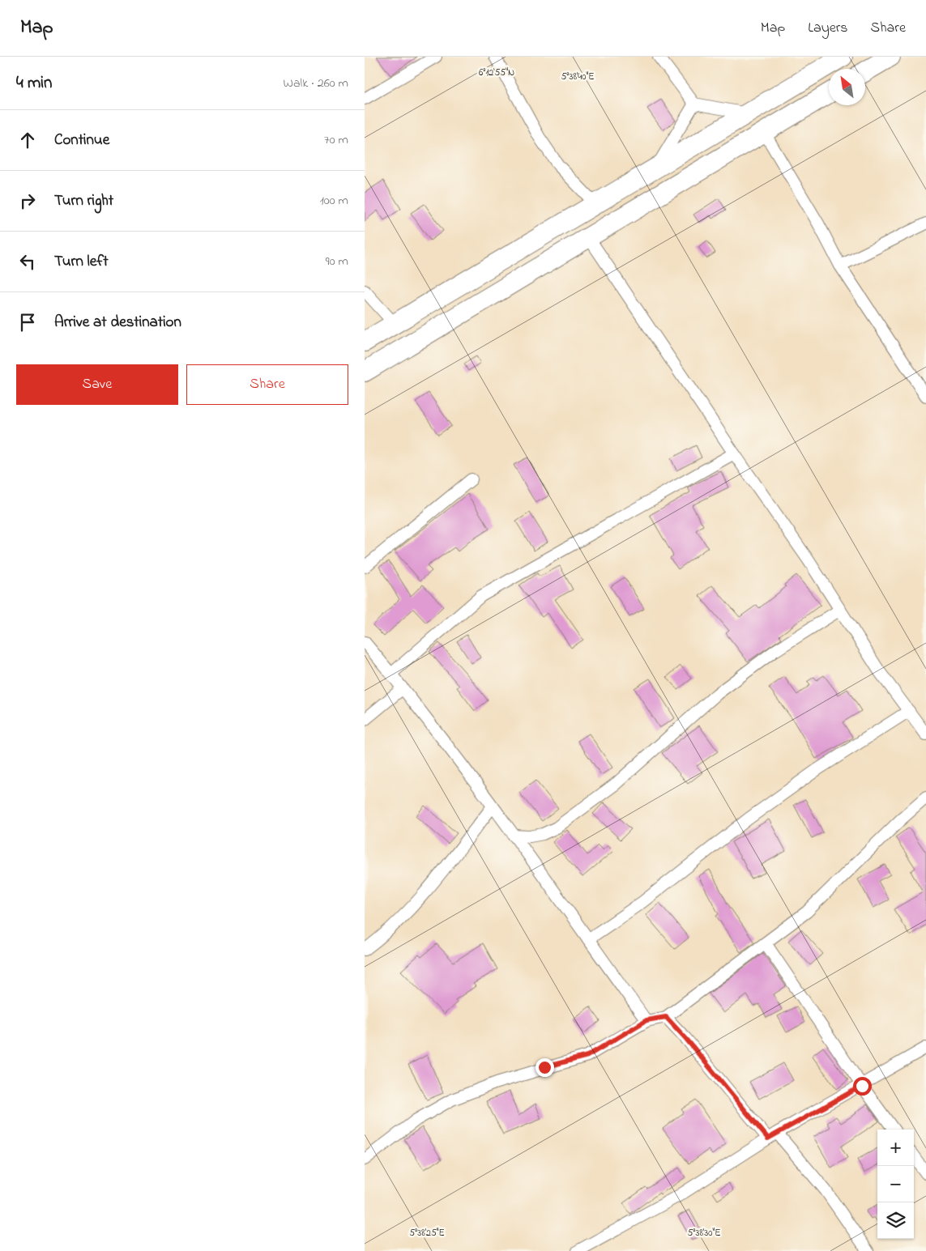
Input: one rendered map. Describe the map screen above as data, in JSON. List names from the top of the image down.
{
  "north": "top left",
  "page": {
    "header": "Map",
    "nav": ["Map", "Layers", "Share"],
    "heading": ["4 min", "Walk · 260 m"],
    "list": [
      ["Continue", "70 m"],
      ["Turn right", "100 m"],
      ["Turn left", "90 m"],
      "Arrive at destination"
    ],
    "buttons": ["Save", "Share"],
    "map_buttons": ["+", "−"]
  },
  "coordinates": [
    "6°12'55\"N",
    "5°38'40\"E",
    "5°38'25\"E",
    "5°38'30\"E"
  ]
}
